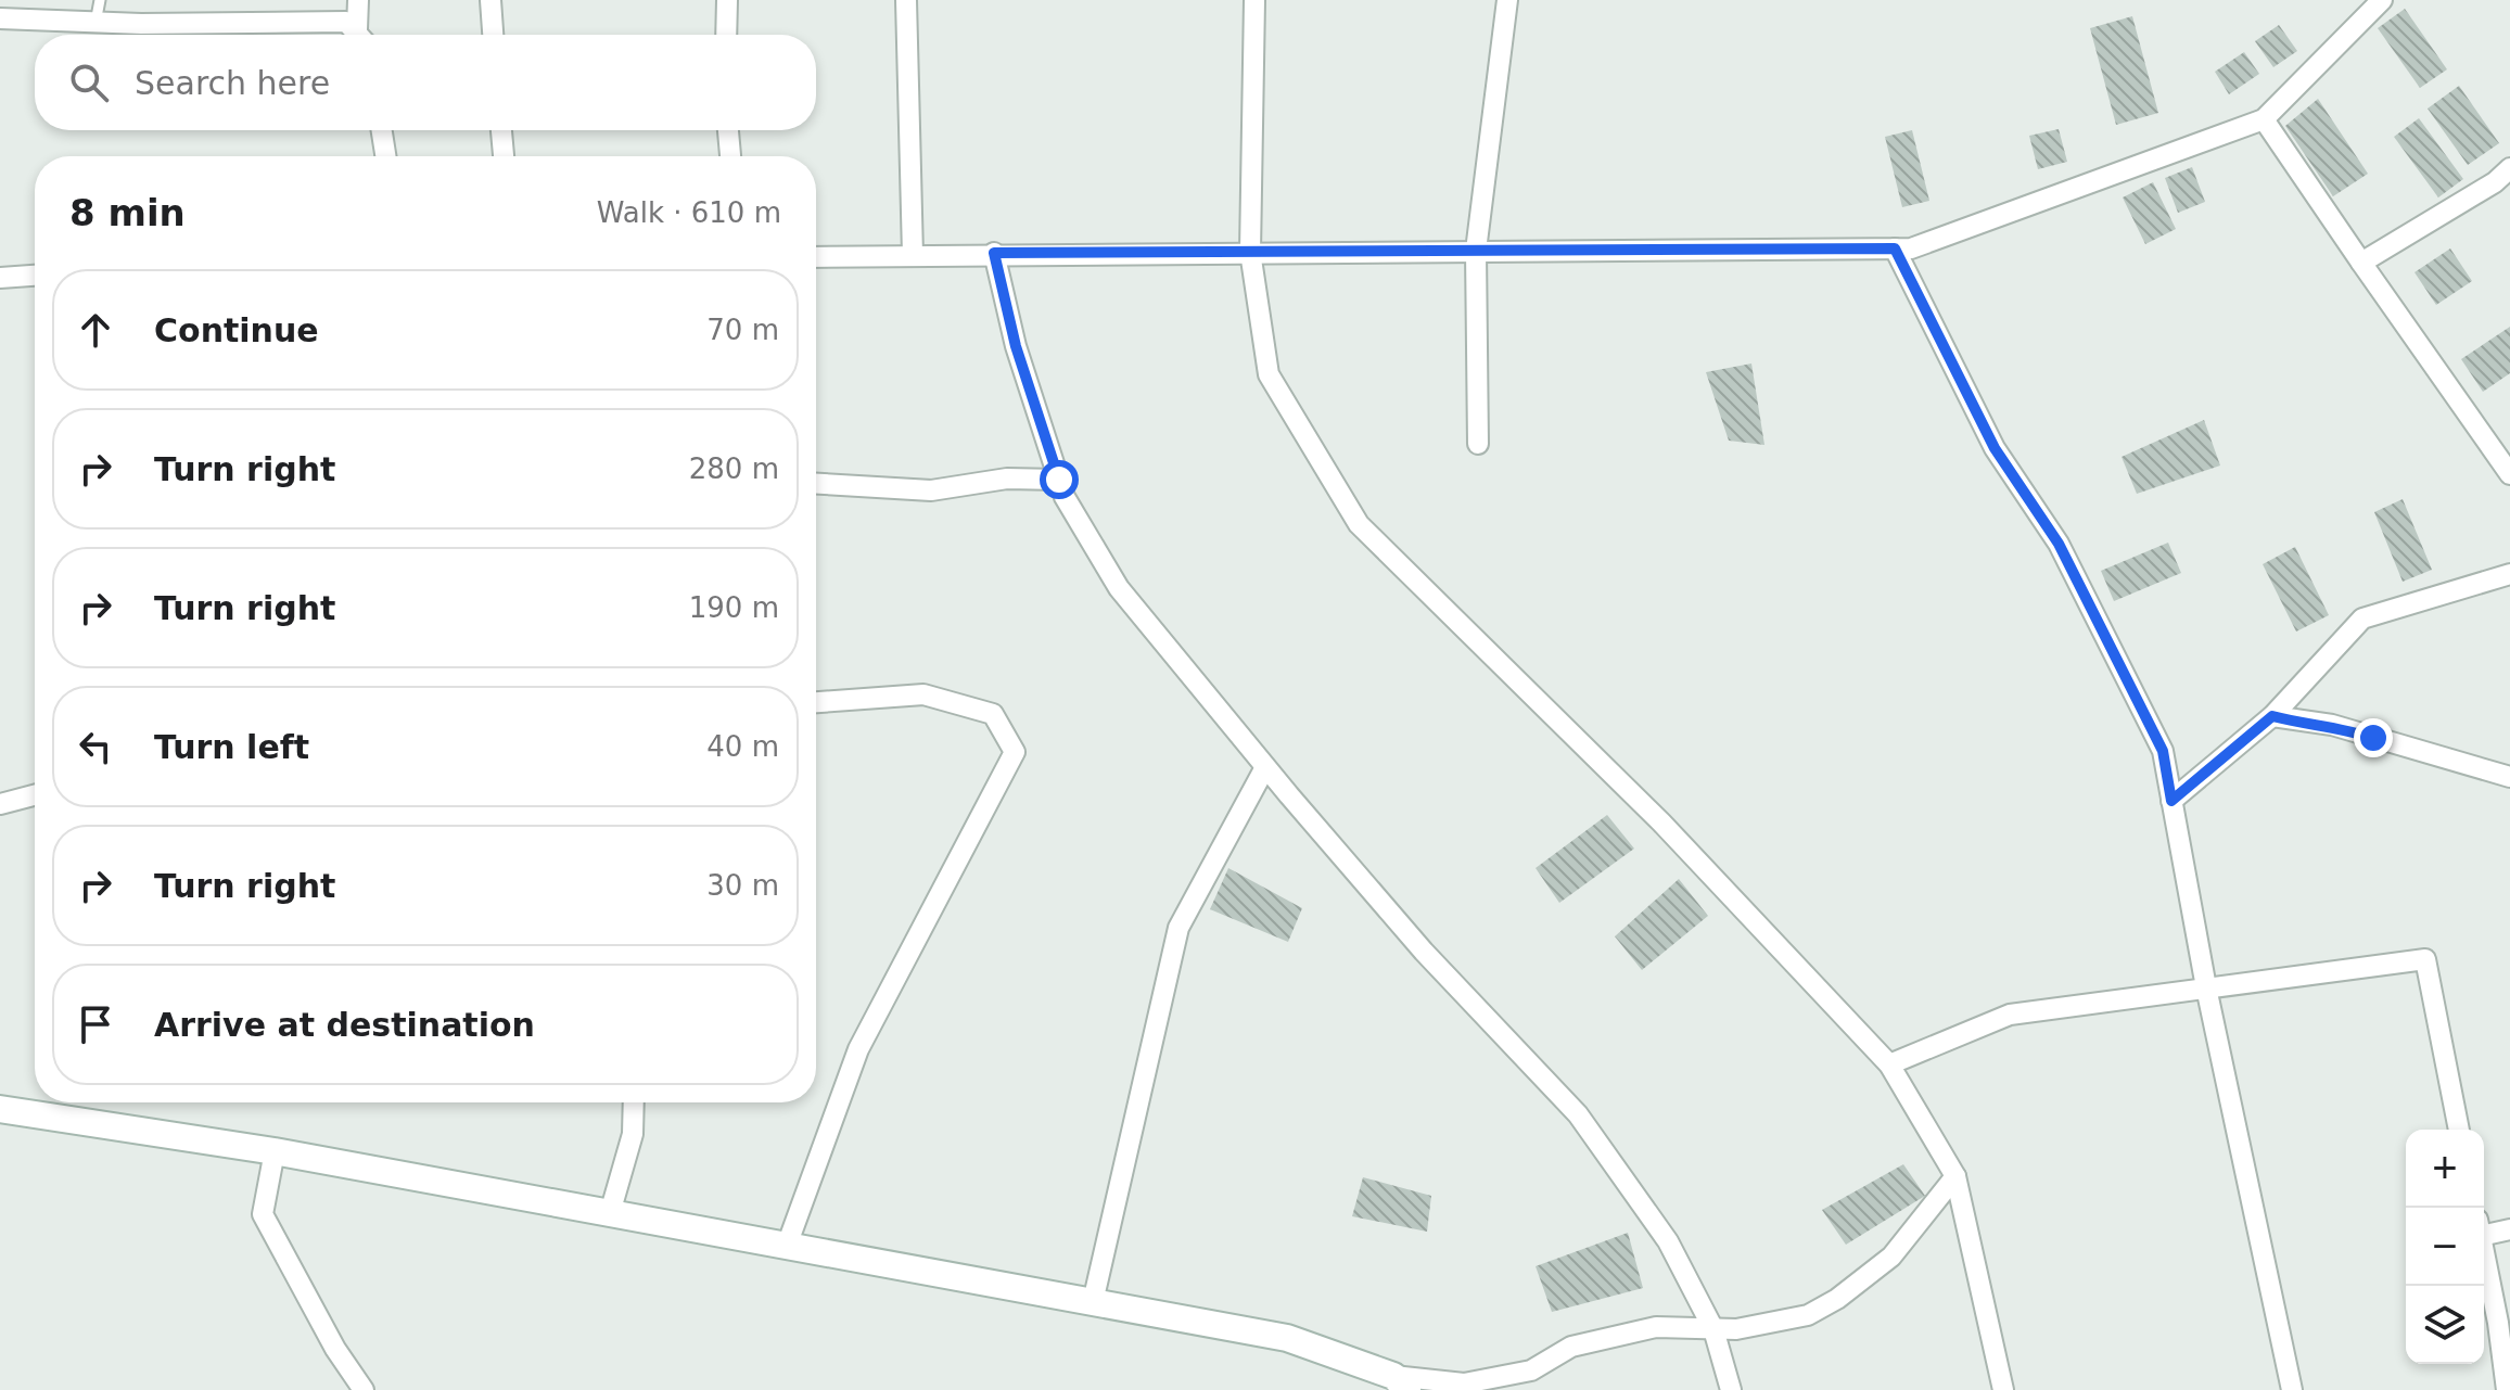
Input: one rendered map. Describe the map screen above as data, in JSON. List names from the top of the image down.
{
  "page": {
    "search": "Search here",
    "heading": ["8 min", "Walk · 610 m"],
    "list": [
      ["Continue", "70 m"],
      ["Turn right", "280 m"],
      ["Turn right", "190 m"],
      ["Turn left", "40 m"],
      ["Turn right", "30 m"],
      "Arrive at destination"
    ],
    "map_buttons": ["+", "−"]
  }
}
